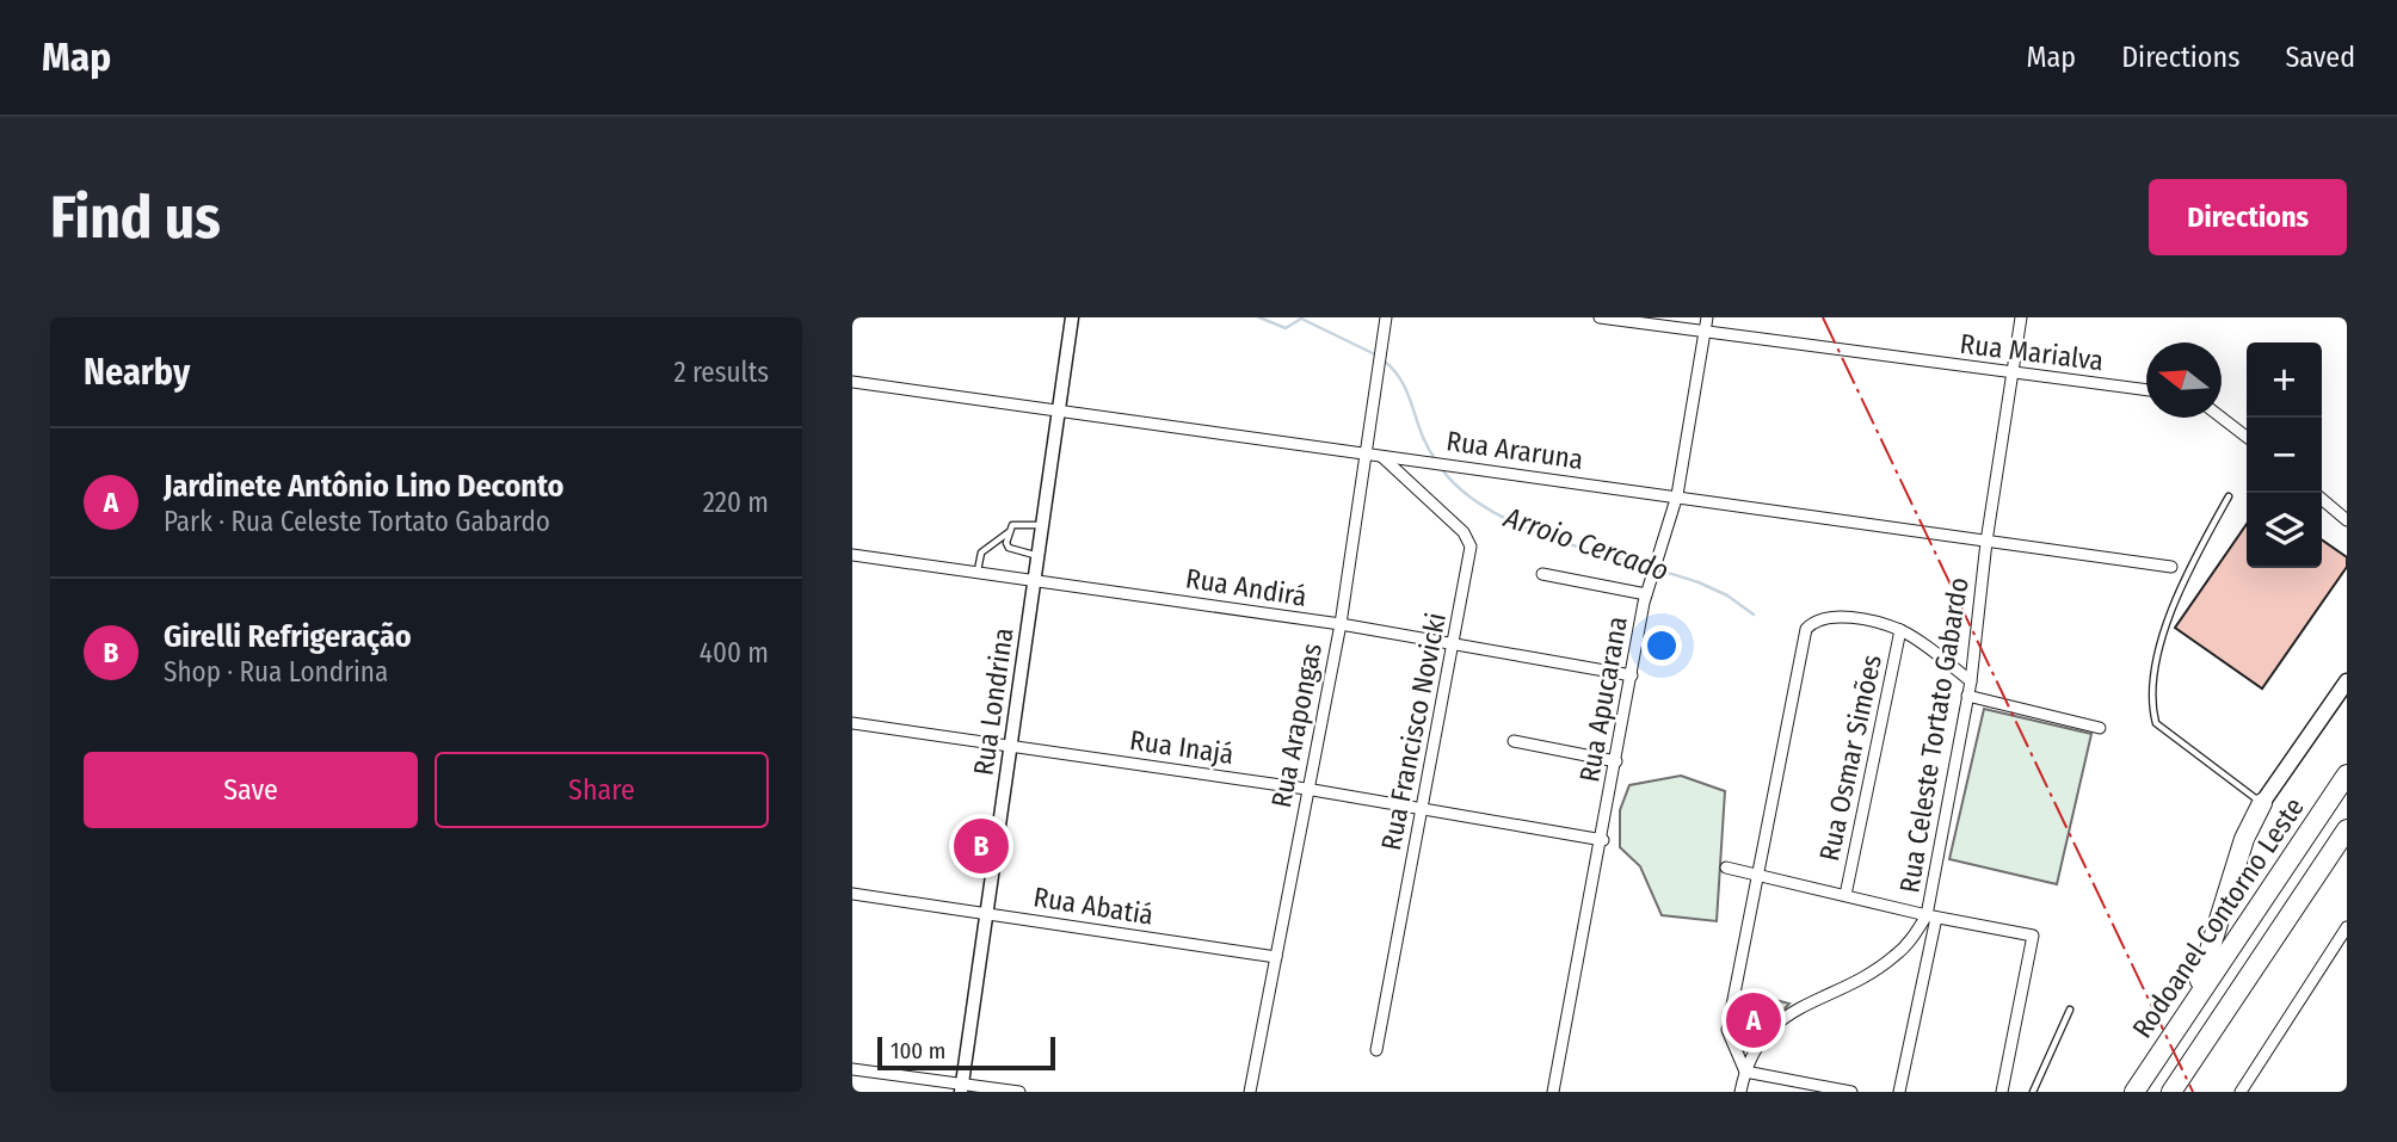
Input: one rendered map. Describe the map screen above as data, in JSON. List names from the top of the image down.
{
  "streets": {
    "highway": ["Rodoanel Contorno Leste"],
    "street": [
      "Rua Marialva",
      "Rua Araruna",
      "Rua Andirá",
      "Rua Apucarana",
      "Rua Londrina",
      "Rua Arapongas",
      "Rua Francisco Novicki",
      "Rua Celeste Tortato Gabardo",
      "Rua Inajá",
      "Rua Osmar Simões",
      "Rua Abatiá"
    ]
  },
  "crossings": [
    ["Rua Marialva", "Rua Apucarana"],
    ["Rua Marialva", "Rua Celeste Tortato Gabardo"],
    ["Rua Araruna", "Rua Apucarana"],
    ["Rua Araruna", "Rua Londrina"],
    ["Rua Araruna", "Rua Arapongas"],
    ["Rua Araruna", "Rua Francisco Novicki"],
    ["Rua Araruna", "Rua Celeste Tortato Gabardo"],
    ["Rua Andirá", "Rua Apucarana"],
    ["Rua Andirá", "Rua Londrina"],
    ["Rua Andirá", "Rua Arapongas"],
    ["Rua Andirá", "Rua Francisco Novicki"],
    ["Rua Apucarana", "Rua Inajá"],
    ["Rua Londrina", "Rua Inajá"],
    ["Rua Londrina", "Rua Abatiá"],
    ["Rua Arapongas", "Rua Inajá"],
    ["Rua Arapongas", "Rua Abatiá"],
    ["Rua Francisco Novicki", "Rua Inajá"]
  ],
  "water": ["Arroio Cercado"],
  "scale_bar": "100 m",
  "north": "left",
  "page": {
    "header": "Map",
    "nav": ["Map", "Directions", "Saved"],
    "buttons": [
      "Directions",
      ["Save", "Share"]
    ],
    "title": "Find us",
    "heading": ["Nearby", "2 results"],
    "map_buttons": ["+", "−"],
    "list": [
      {
        "mark": "A",
        "name": "Jardinete Antônio Lino Deconto",
        "note": "Park · Rua Celeste Tortato Gabardo",
        "value": "220 m"
      },
      {
        "mark": "B",
        "name": "Girelli Refrigeração",
        "note": "Shop · Rua Londrina",
        "value": "400 m"
      }
    ],
    "pins": ["B", "A"],
    "scale": "100 m"
  }
}
